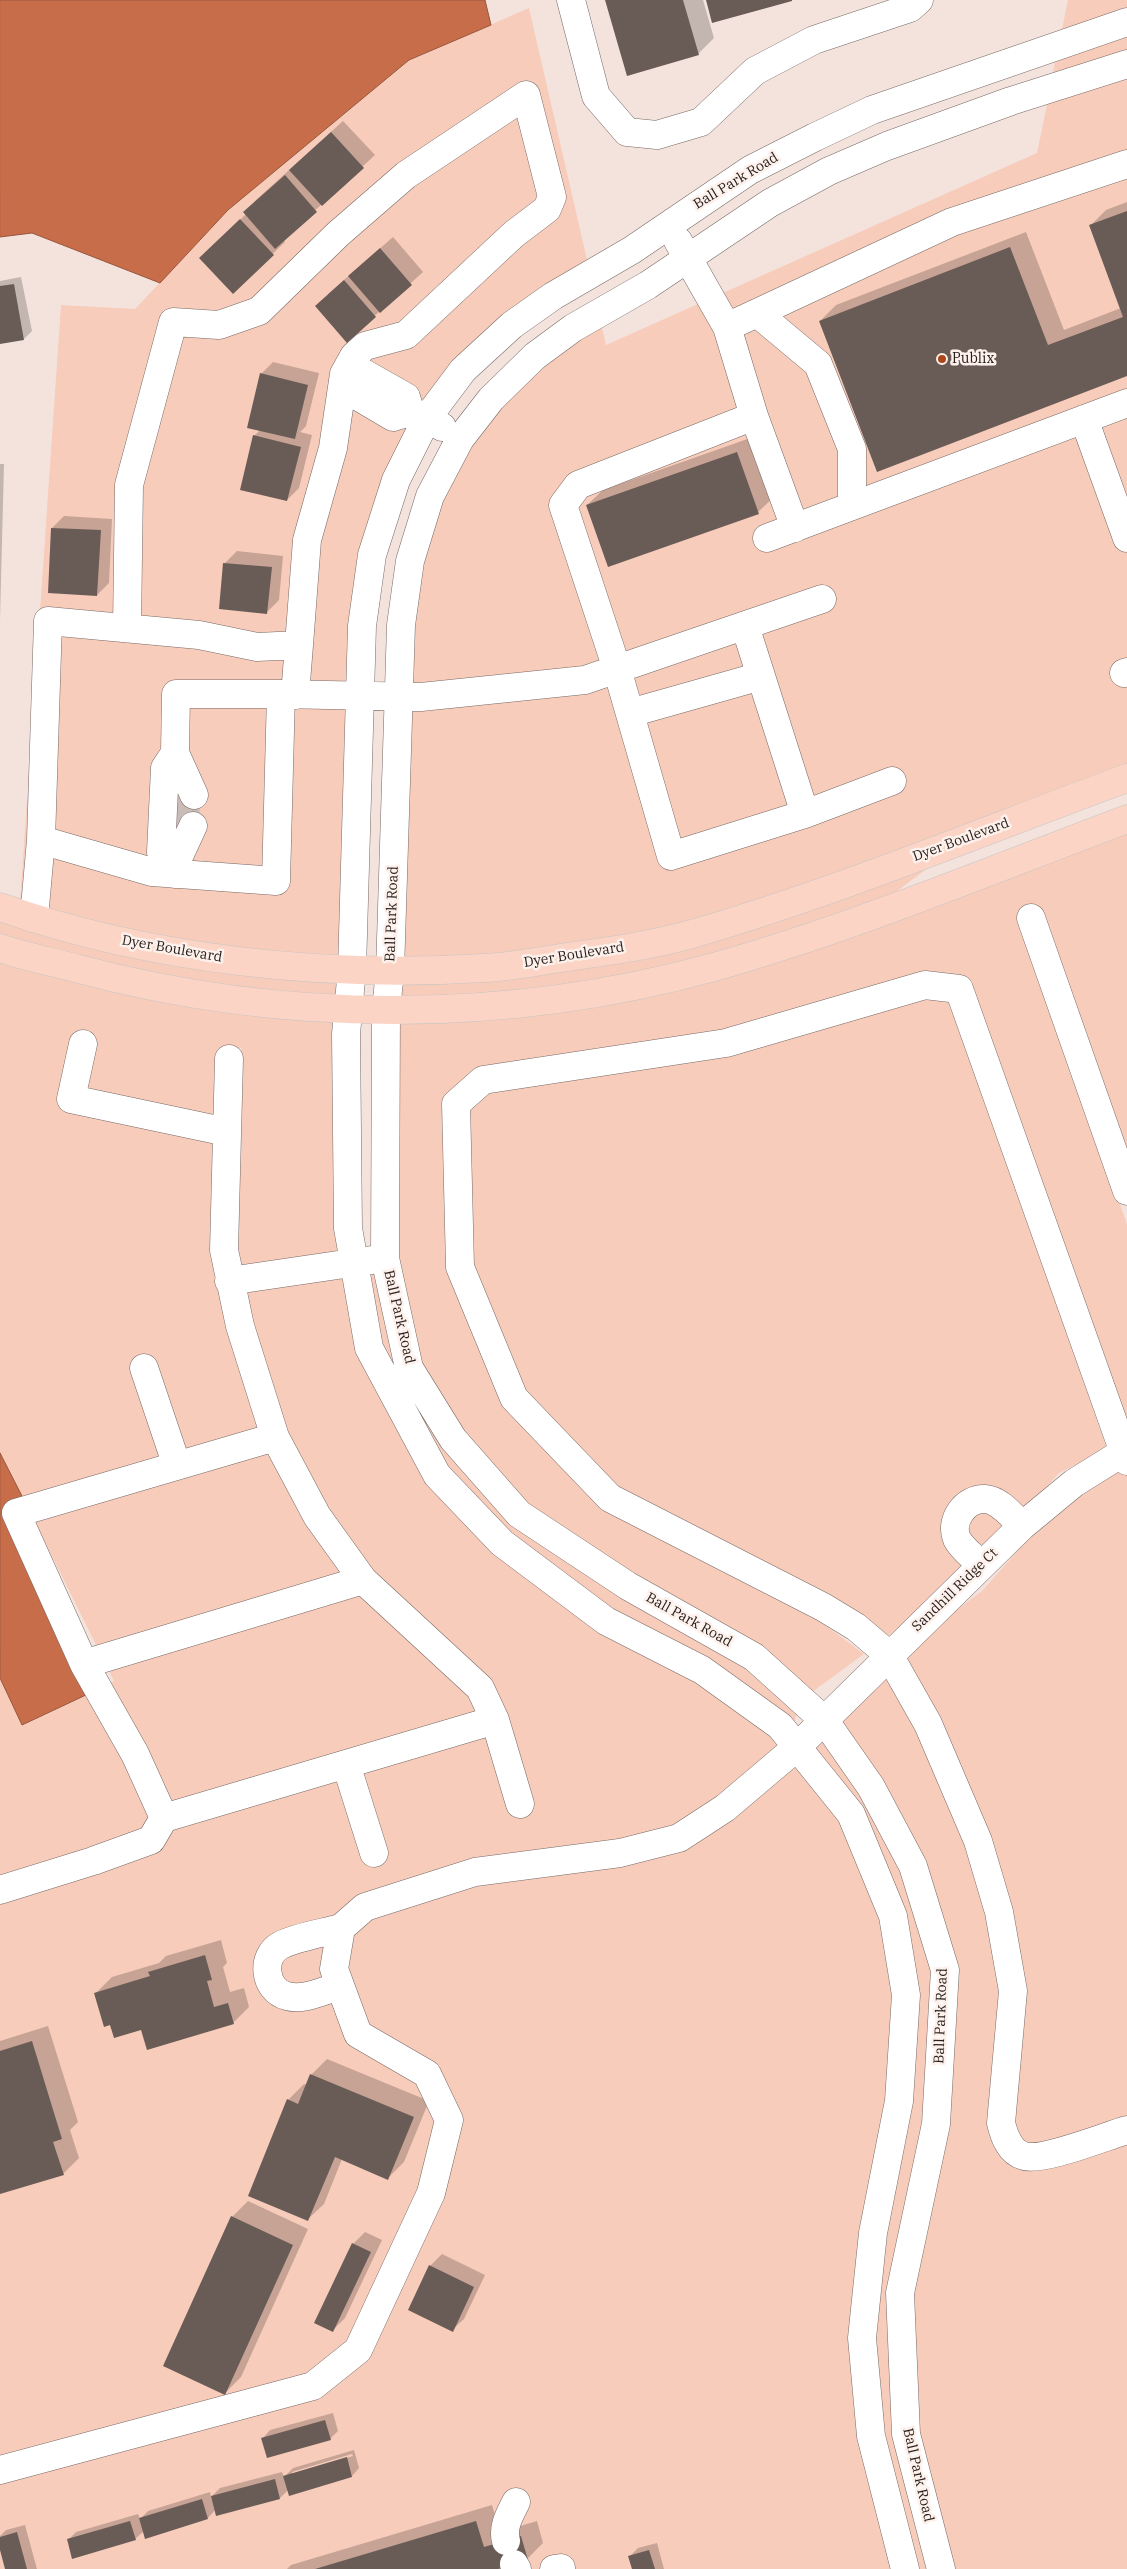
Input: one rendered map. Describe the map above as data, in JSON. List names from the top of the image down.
{
  "streets": {
    "main road": ["Dyer Boulevard"],
    "street": ["Ball Park Road", "Sandhill Ridge Ct"]
  },
  "crossings": [
    ["Ball Park Road", "Dyer Boulevard"],
    ["Ball Park Road", "Sandhill Ridge Ct"]
  ],
  "places": ["Publix"]
}
